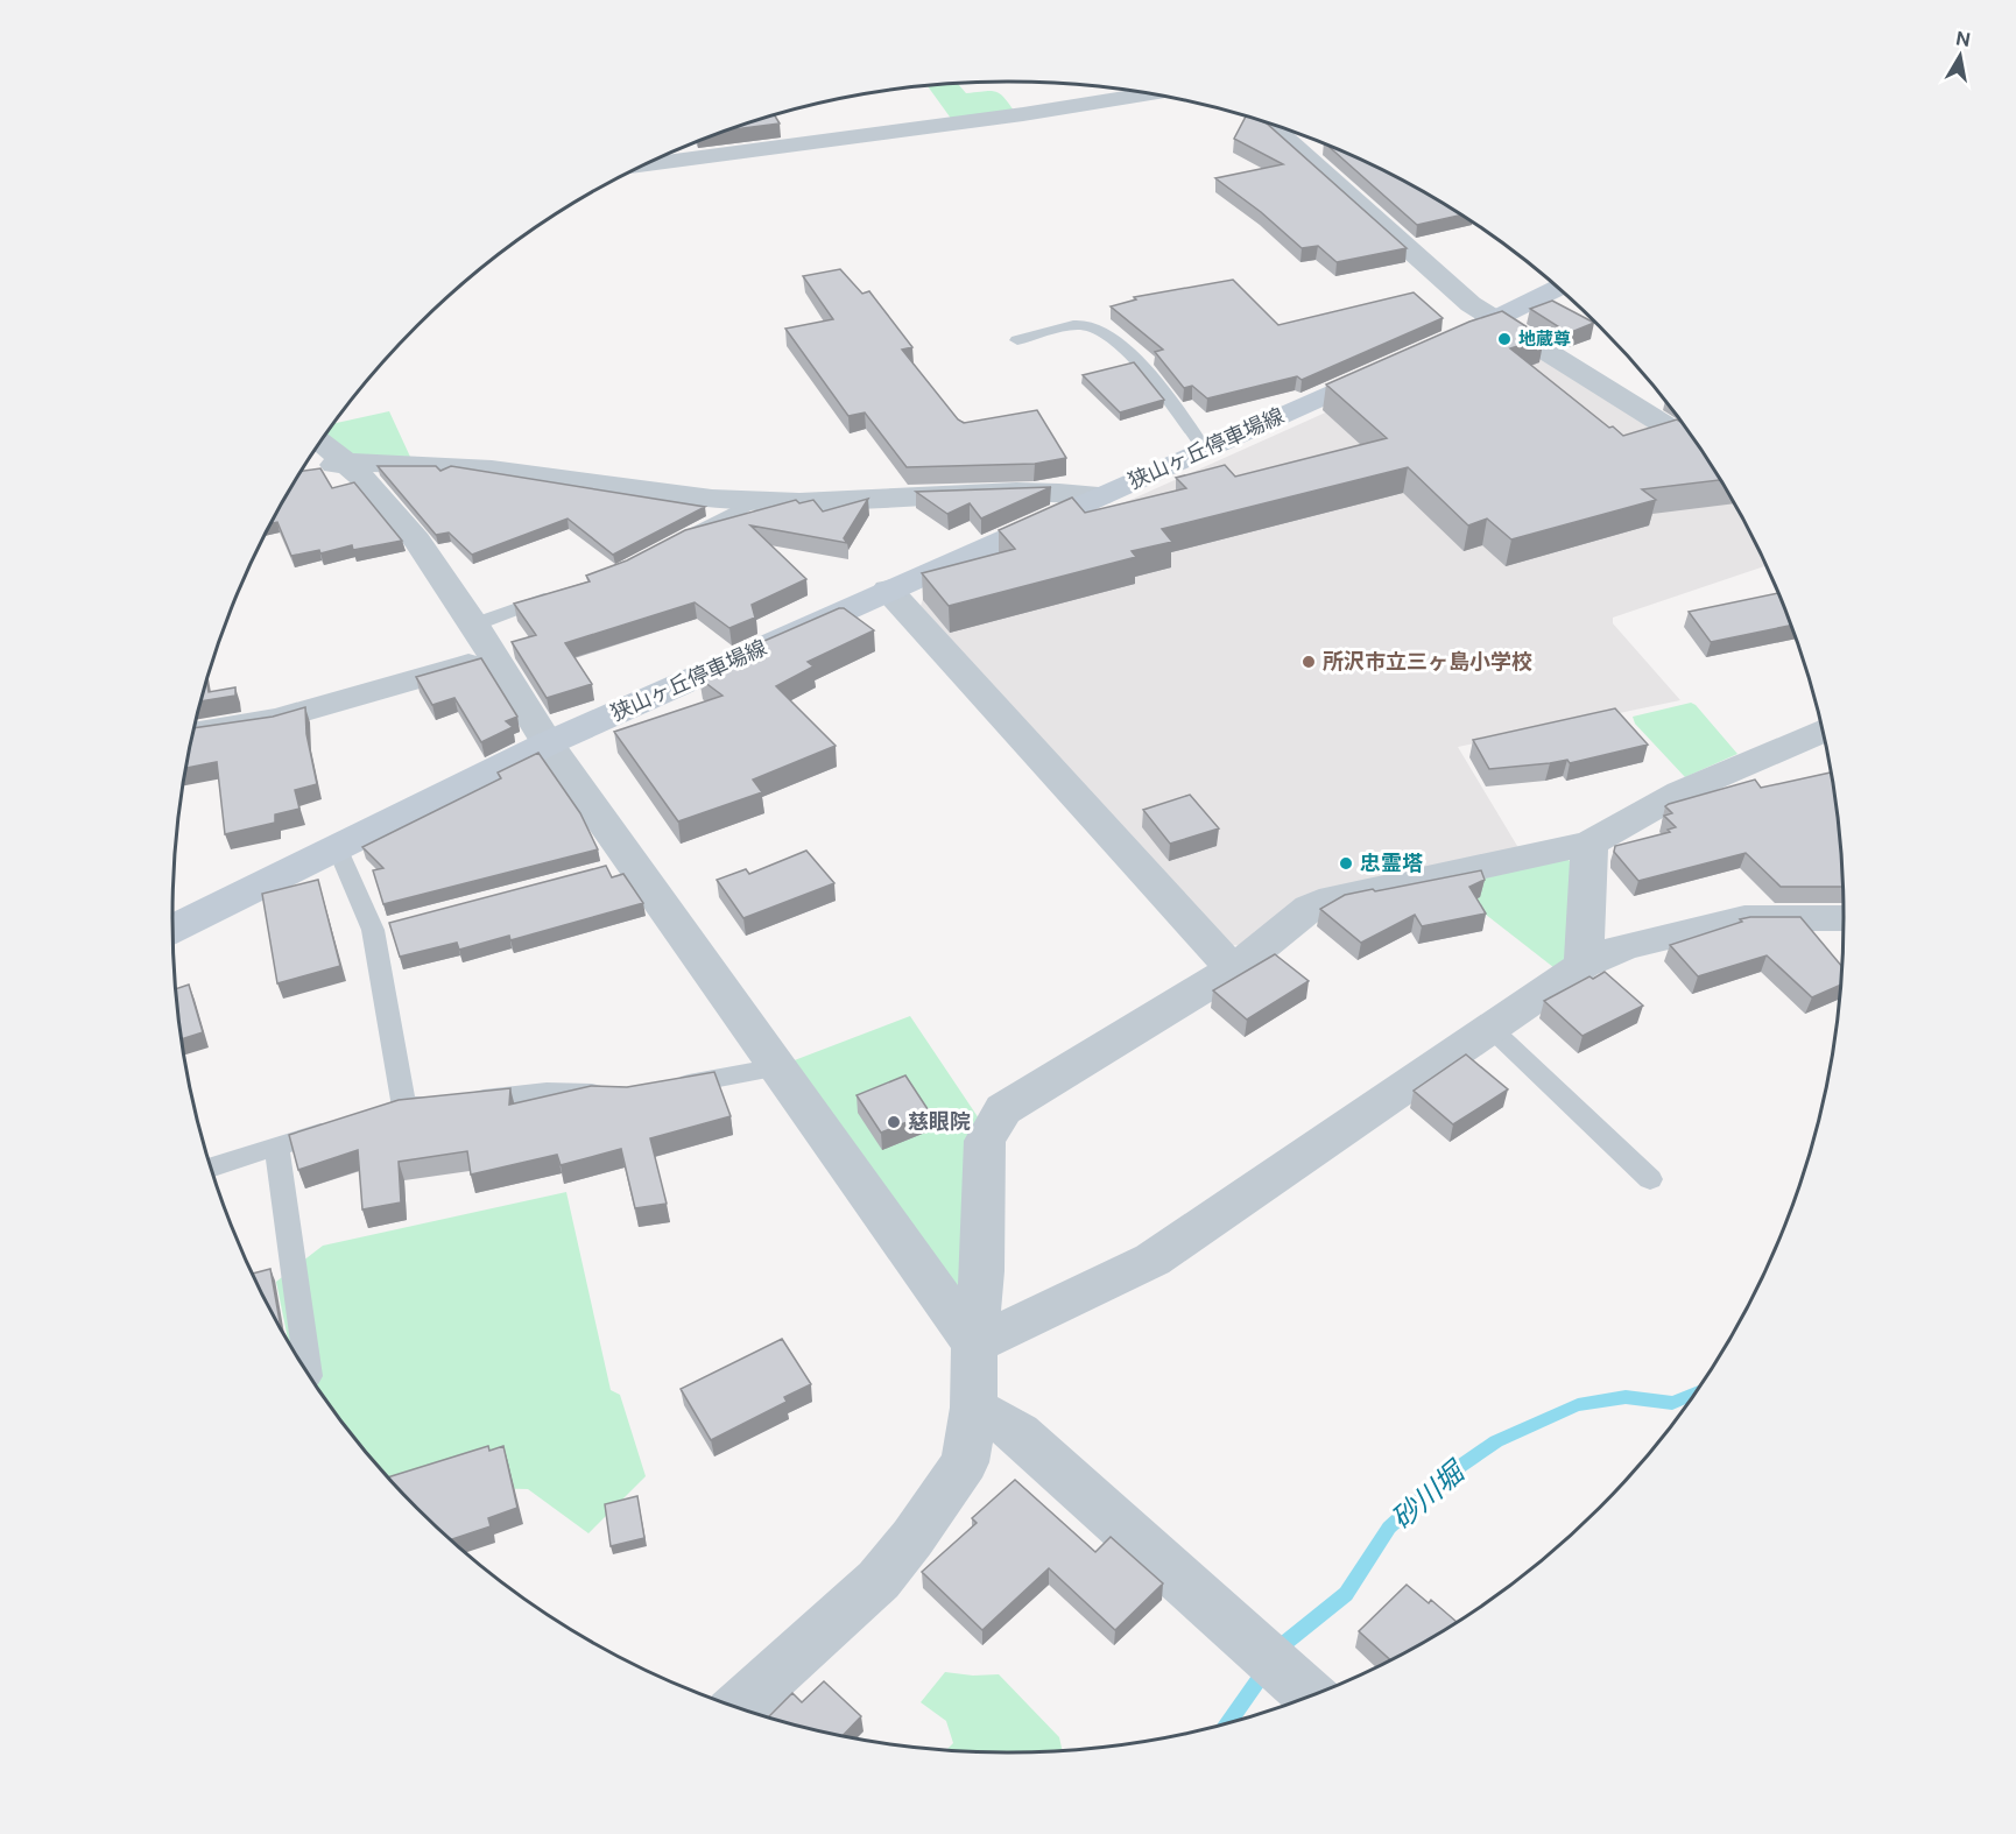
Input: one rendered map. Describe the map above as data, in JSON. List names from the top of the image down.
{
  "streets": {
    "main road": ["狭山ヶ丘停車場線"]
  },
  "water": ["砂川堀"],
  "places": [
    "地蔵尊",
    "所沢市立三ヶ島小学校",
    "忠霊塔",
    "慈眼院"
  ],
  "north": "top"
}
